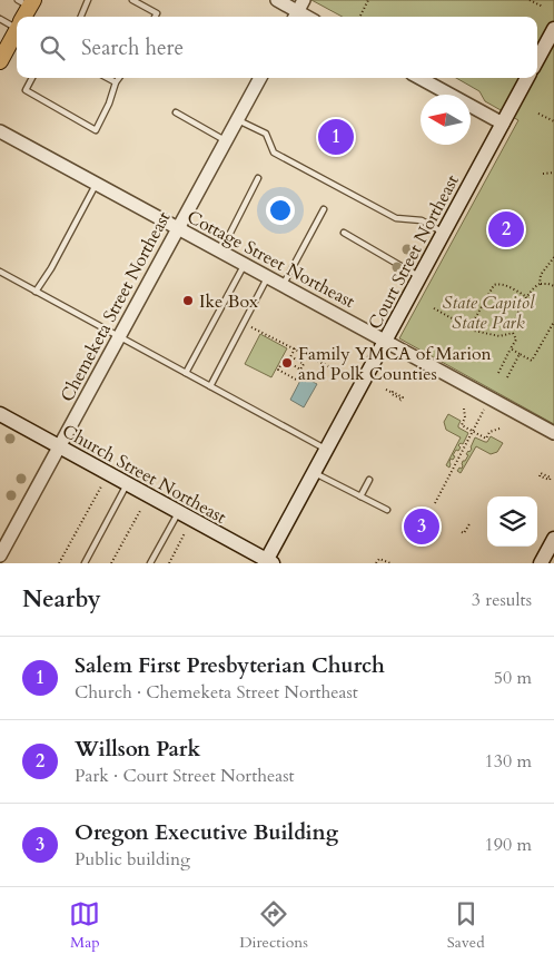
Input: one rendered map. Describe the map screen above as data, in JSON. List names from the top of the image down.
{
  "streets": {
    "main road": ["Court Street Northeast", "Church Street Northeast"],
    "street": ["Cottage Street Northeast", "Chemeketa Street Northeast"]
  },
  "crossings": [
    ["Court Street Northeast", "Cottage Street Northeast"],
    ["Court Street Northeast", "Church Street Northeast"],
    ["Cottage Street Northeast", "Chemeketa Street Northeast"],
    ["Chemeketa Street Northeast", "Church Street Northeast"]
  ],
  "parks": ["State Capitol State Park"],
  "places": ["Ike Box", "Family YMCA of Marion and Polk Counties"],
  "north": "left",
  "page": {
    "search": "Search here",
    "pins": ["1", "2", "3"],
    "heading": ["Nearby", "3 results"],
    "list": [
      {
        "mark": "1",
        "name": "Salem First Presbyterian Church",
        "note": "Church · Chemeketa Street Northeast",
        "value": "50 m"
      },
      {
        "mark": "2",
        "name": "Willson Park",
        "note": "Park · Court Street Northeast",
        "value": "130 m"
      },
      {
        "mark": "3",
        "name": "Oregon Executive Building",
        "note": "Public building",
        "value": "190 m"
      }
    ],
    "nav": ["Map", "Directions", "Saved"]
  }
}
